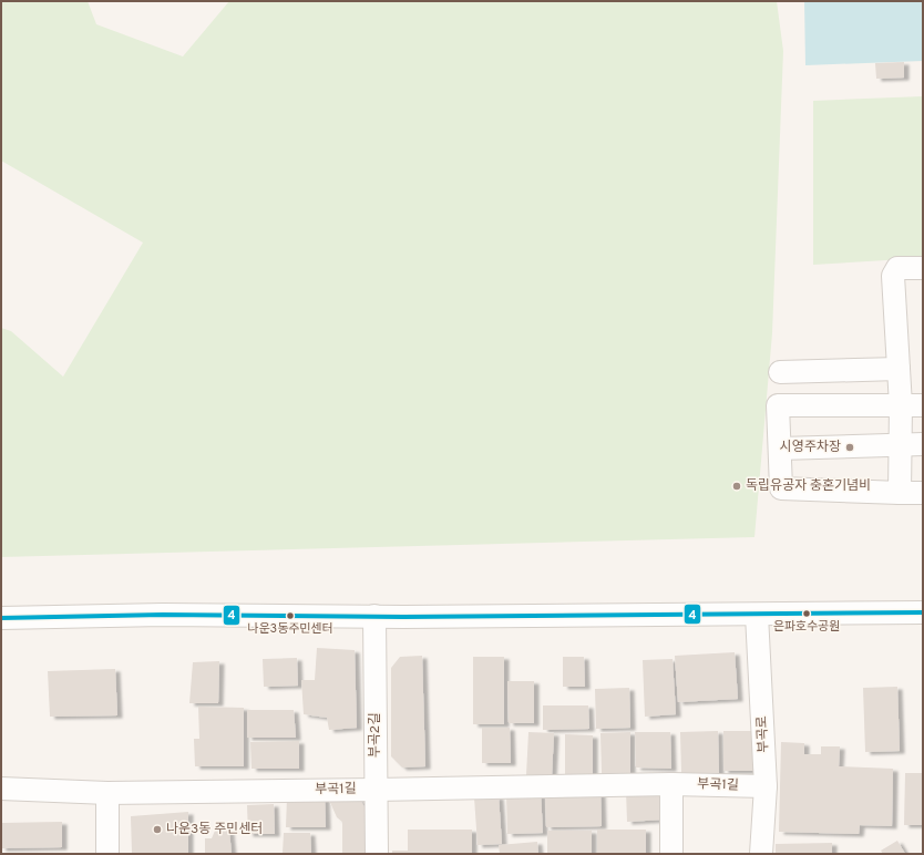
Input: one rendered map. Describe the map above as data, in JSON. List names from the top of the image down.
{
  "streets": {
    "street": ["부곡로", "부곡2길", "부곡1길"]
  },
  "crossings": [
    ["부곡로", "부곡1길"],
    ["부곡2길", "부곡1길"]
  ],
  "places": [
    "시영주차장",
    "독립유공자 충혼기념비",
    "은파호수공원",
    "나운3동주민센터",
    "나운3동 주민센터"
  ],
  "lines": ["transit line 4"]
}
